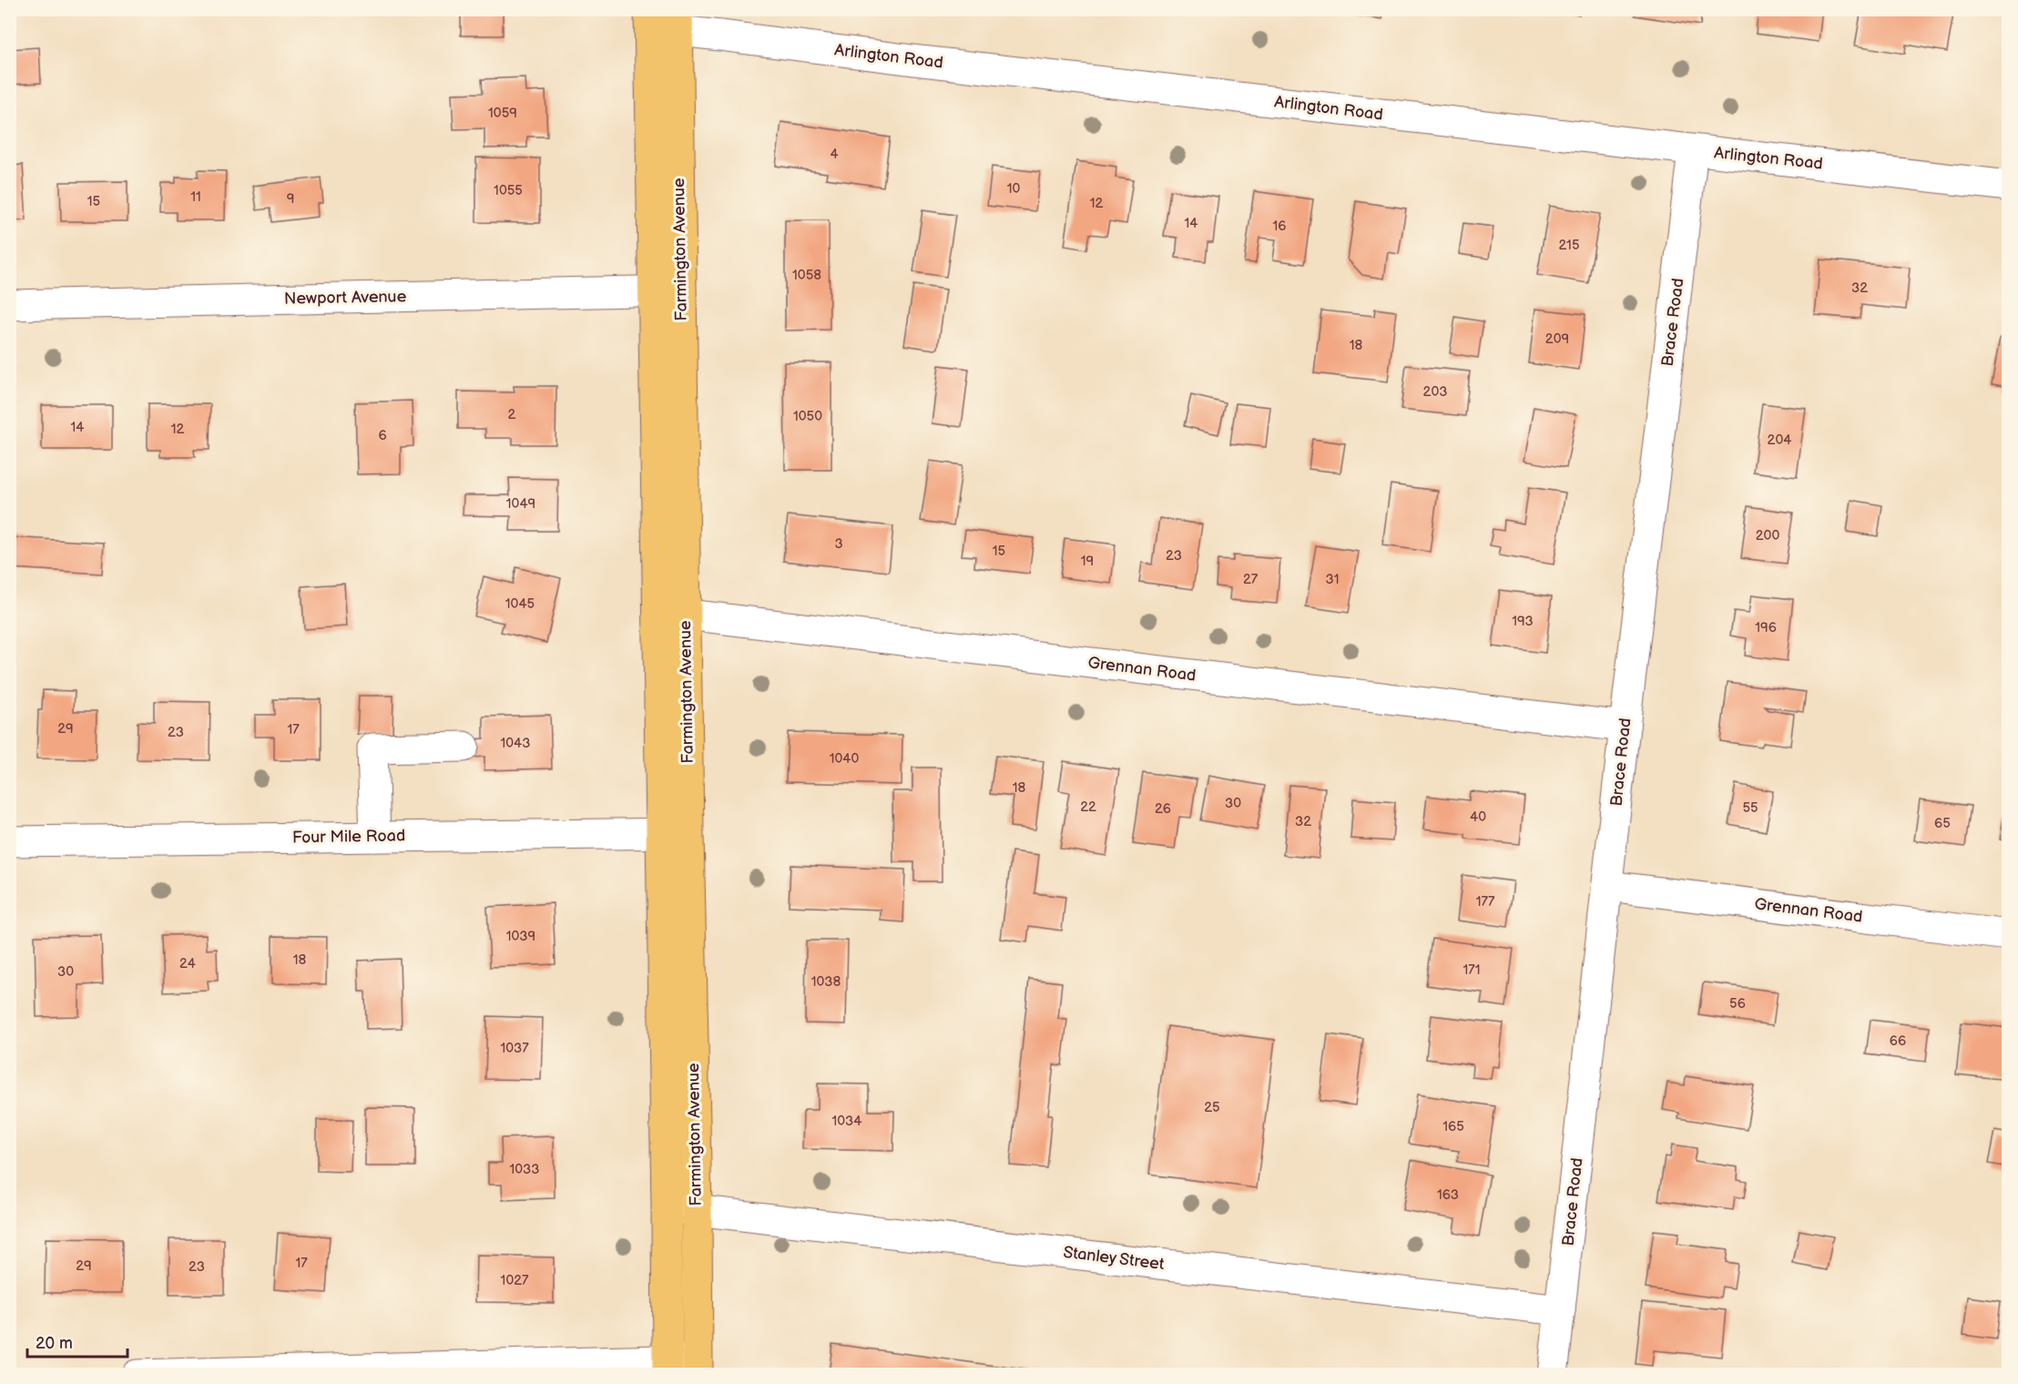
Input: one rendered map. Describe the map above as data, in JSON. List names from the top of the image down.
{
  "streets": {
    "main road": ["Farmington Avenue"],
    "street": [
      "Arlington Road",
      "Newport Avenue",
      "Brace Road",
      "Grennan Road",
      "Four Mile Road",
      "Stanley Street"
    ]
  },
  "crossings": [
    ["Arlington Road", "Farmington Avenue"],
    ["Arlington Road", "Brace Road"],
    ["Farmington Avenue", "Newport Avenue"],
    ["Farmington Avenue", "Grennan Road"],
    ["Farmington Avenue", "Four Mile Road"],
    ["Farmington Avenue", "Stanley Street"],
    ["Brace Road", "Grennan Road"],
    ["Brace Road", "Stanley Street"]
  ],
  "house_numbers": [
    "1059",
    "4",
    "10",
    "1055",
    "11",
    "9",
    "15",
    "12",
    "14",
    "16",
    "215",
    "1058",
    "32",
    "209",
    "18",
    "203",
    "2",
    "1050",
    "14",
    "12",
    "6",
    "204",
    "1049",
    "200",
    "3",
    "15",
    "23",
    "19",
    "27",
    "31",
    "1045",
    "193",
    "196",
    "29",
    "17",
    "23",
    "1043",
    "1040",
    "18",
    "30",
    "22",
    "55",
    "26",
    "40",
    "32",
    "65",
    "177",
    "1039",
    "18",
    "24",
    "171",
    "30",
    "1038",
    "56",
    "66",
    "1037",
    "25",
    "1034",
    "165",
    "1033",
    "163",
    "17",
    "29",
    "23",
    "1027"
  ],
  "scale_bar": "20 m"
}
